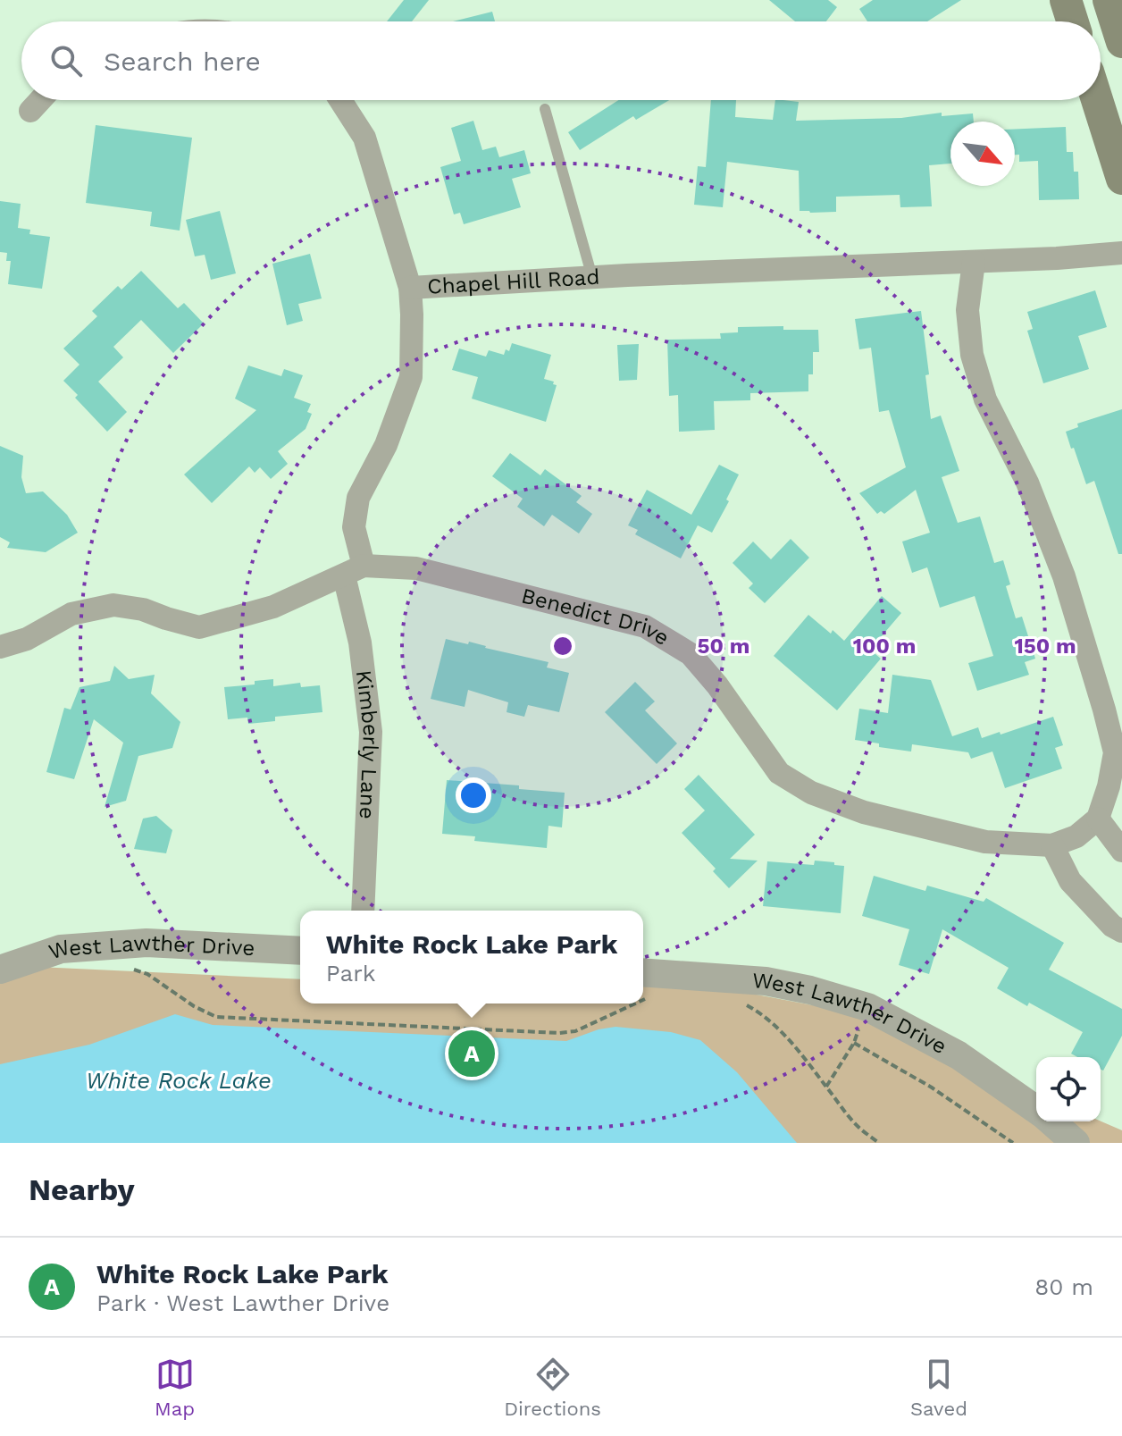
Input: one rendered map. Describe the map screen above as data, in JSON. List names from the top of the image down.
{
  "streets": {
    "street": [
      "Chapel Hill Road",
      "Benedict Drive",
      "Kimberly Lane",
      "West Lawther Drive"
    ]
  },
  "crossings": [
    ["Chapel Hill Road", "Benedict Drive"],
    ["Chapel Hill Road", "Kimberly Lane"],
    ["Benedict Drive", "Kimberly Lane"]
  ],
  "water": ["White Rock Lake"],
  "north": "bottom right",
  "page": {
    "search": "Search here",
    "popup": ["White Rock Lake Park", "Park"],
    "pins": "A",
    "heading": "Nearby",
    "list": [
      {
        "mark": "A",
        "name": "White Rock Lake Park",
        "note": "Park · West Lawther Drive",
        "value": "80 m"
      }
    ],
    "nav": ["Map", "Directions", "Saved"]
  },
  "rings": ["50 m", "100 m", "150 m"]
}
